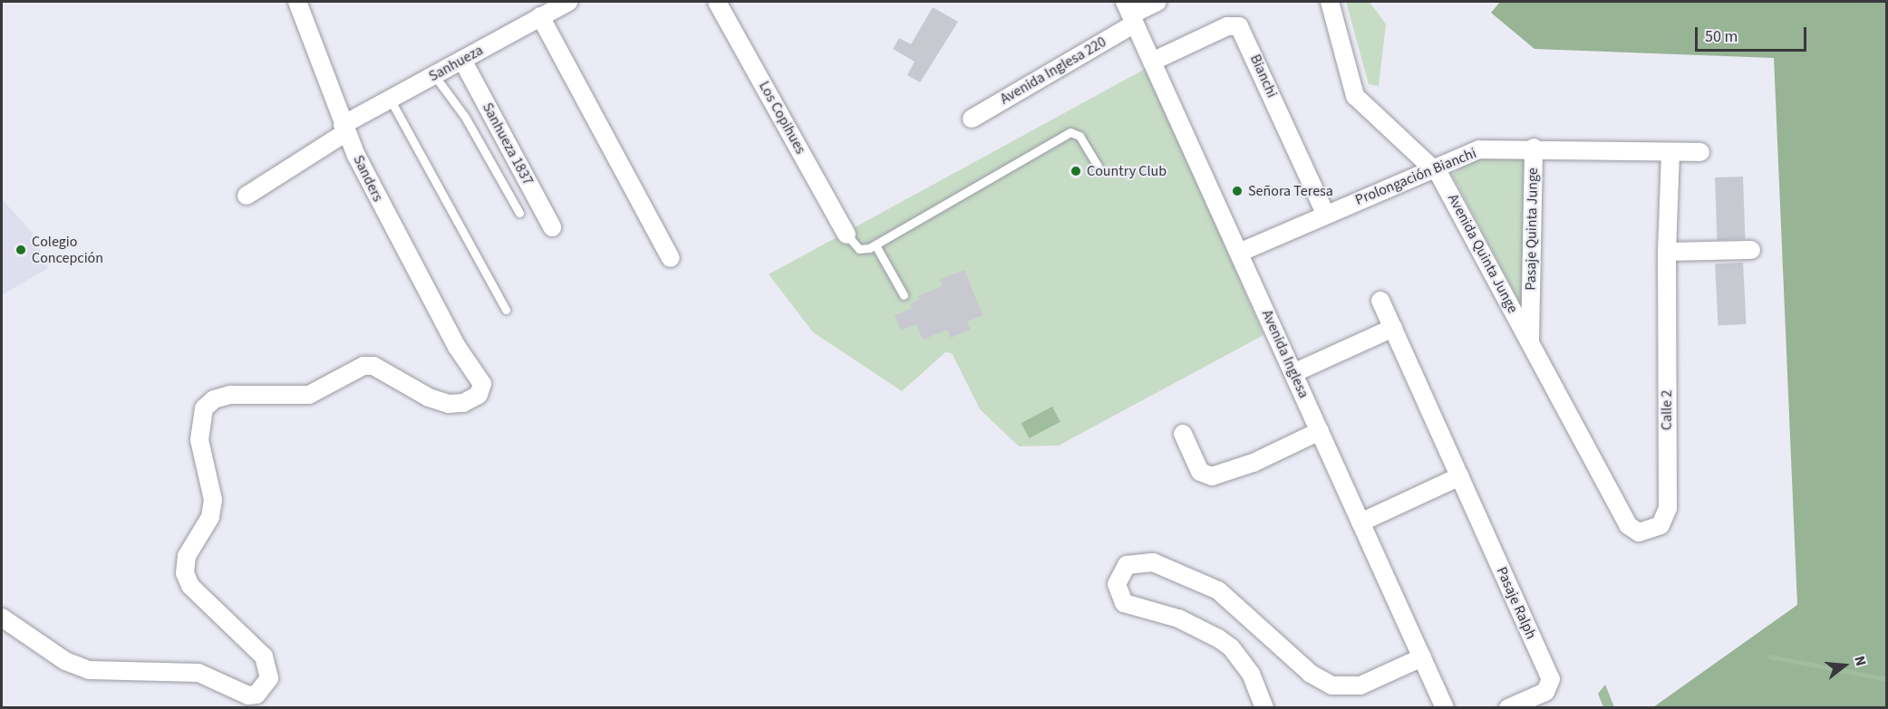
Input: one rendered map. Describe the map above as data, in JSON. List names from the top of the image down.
{
  "streets": {
    "street": [
      "Sanhueza",
      "Avenida Inglesa 220",
      "Bianchi",
      "Los Copihues",
      "Sanhueza 1837",
      "Prolongación Bianchi",
      "Sanders",
      "Pasaje Quinta Junge",
      "Avenida Quinta Junge",
      "Avenida Inglesa",
      "Calle 2",
      "Pasaje Ralph"
    ]
  },
  "crossings": [
    ["Sanhueza", "Sanhueza 1837"],
    ["Sanhueza", "Sanders"],
    ["Avenida Inglesa 220", "Avenida Inglesa"],
    ["Bianchi", "Prolongación Bianchi"],
    ["Bianchi", "Avenida Inglesa"],
    ["Prolongación Bianchi", "Pasaje Quinta Junge"],
    ["Prolongación Bianchi", "Avenida Quinta Junge"],
    ["Prolongación Bianchi", "Avenida Inglesa"],
    ["Prolongación Bianchi", "Calle 2"],
    ["Pasaje Quinta Junge", "Avenida Quinta Junge"],
    ["Avenida Quinta Junge", "Calle 2"]
  ],
  "places": ["Country Club", "Señora Teresa", "Colegio Concepción"],
  "scale_bar": "50 m",
  "north": "right"
}
